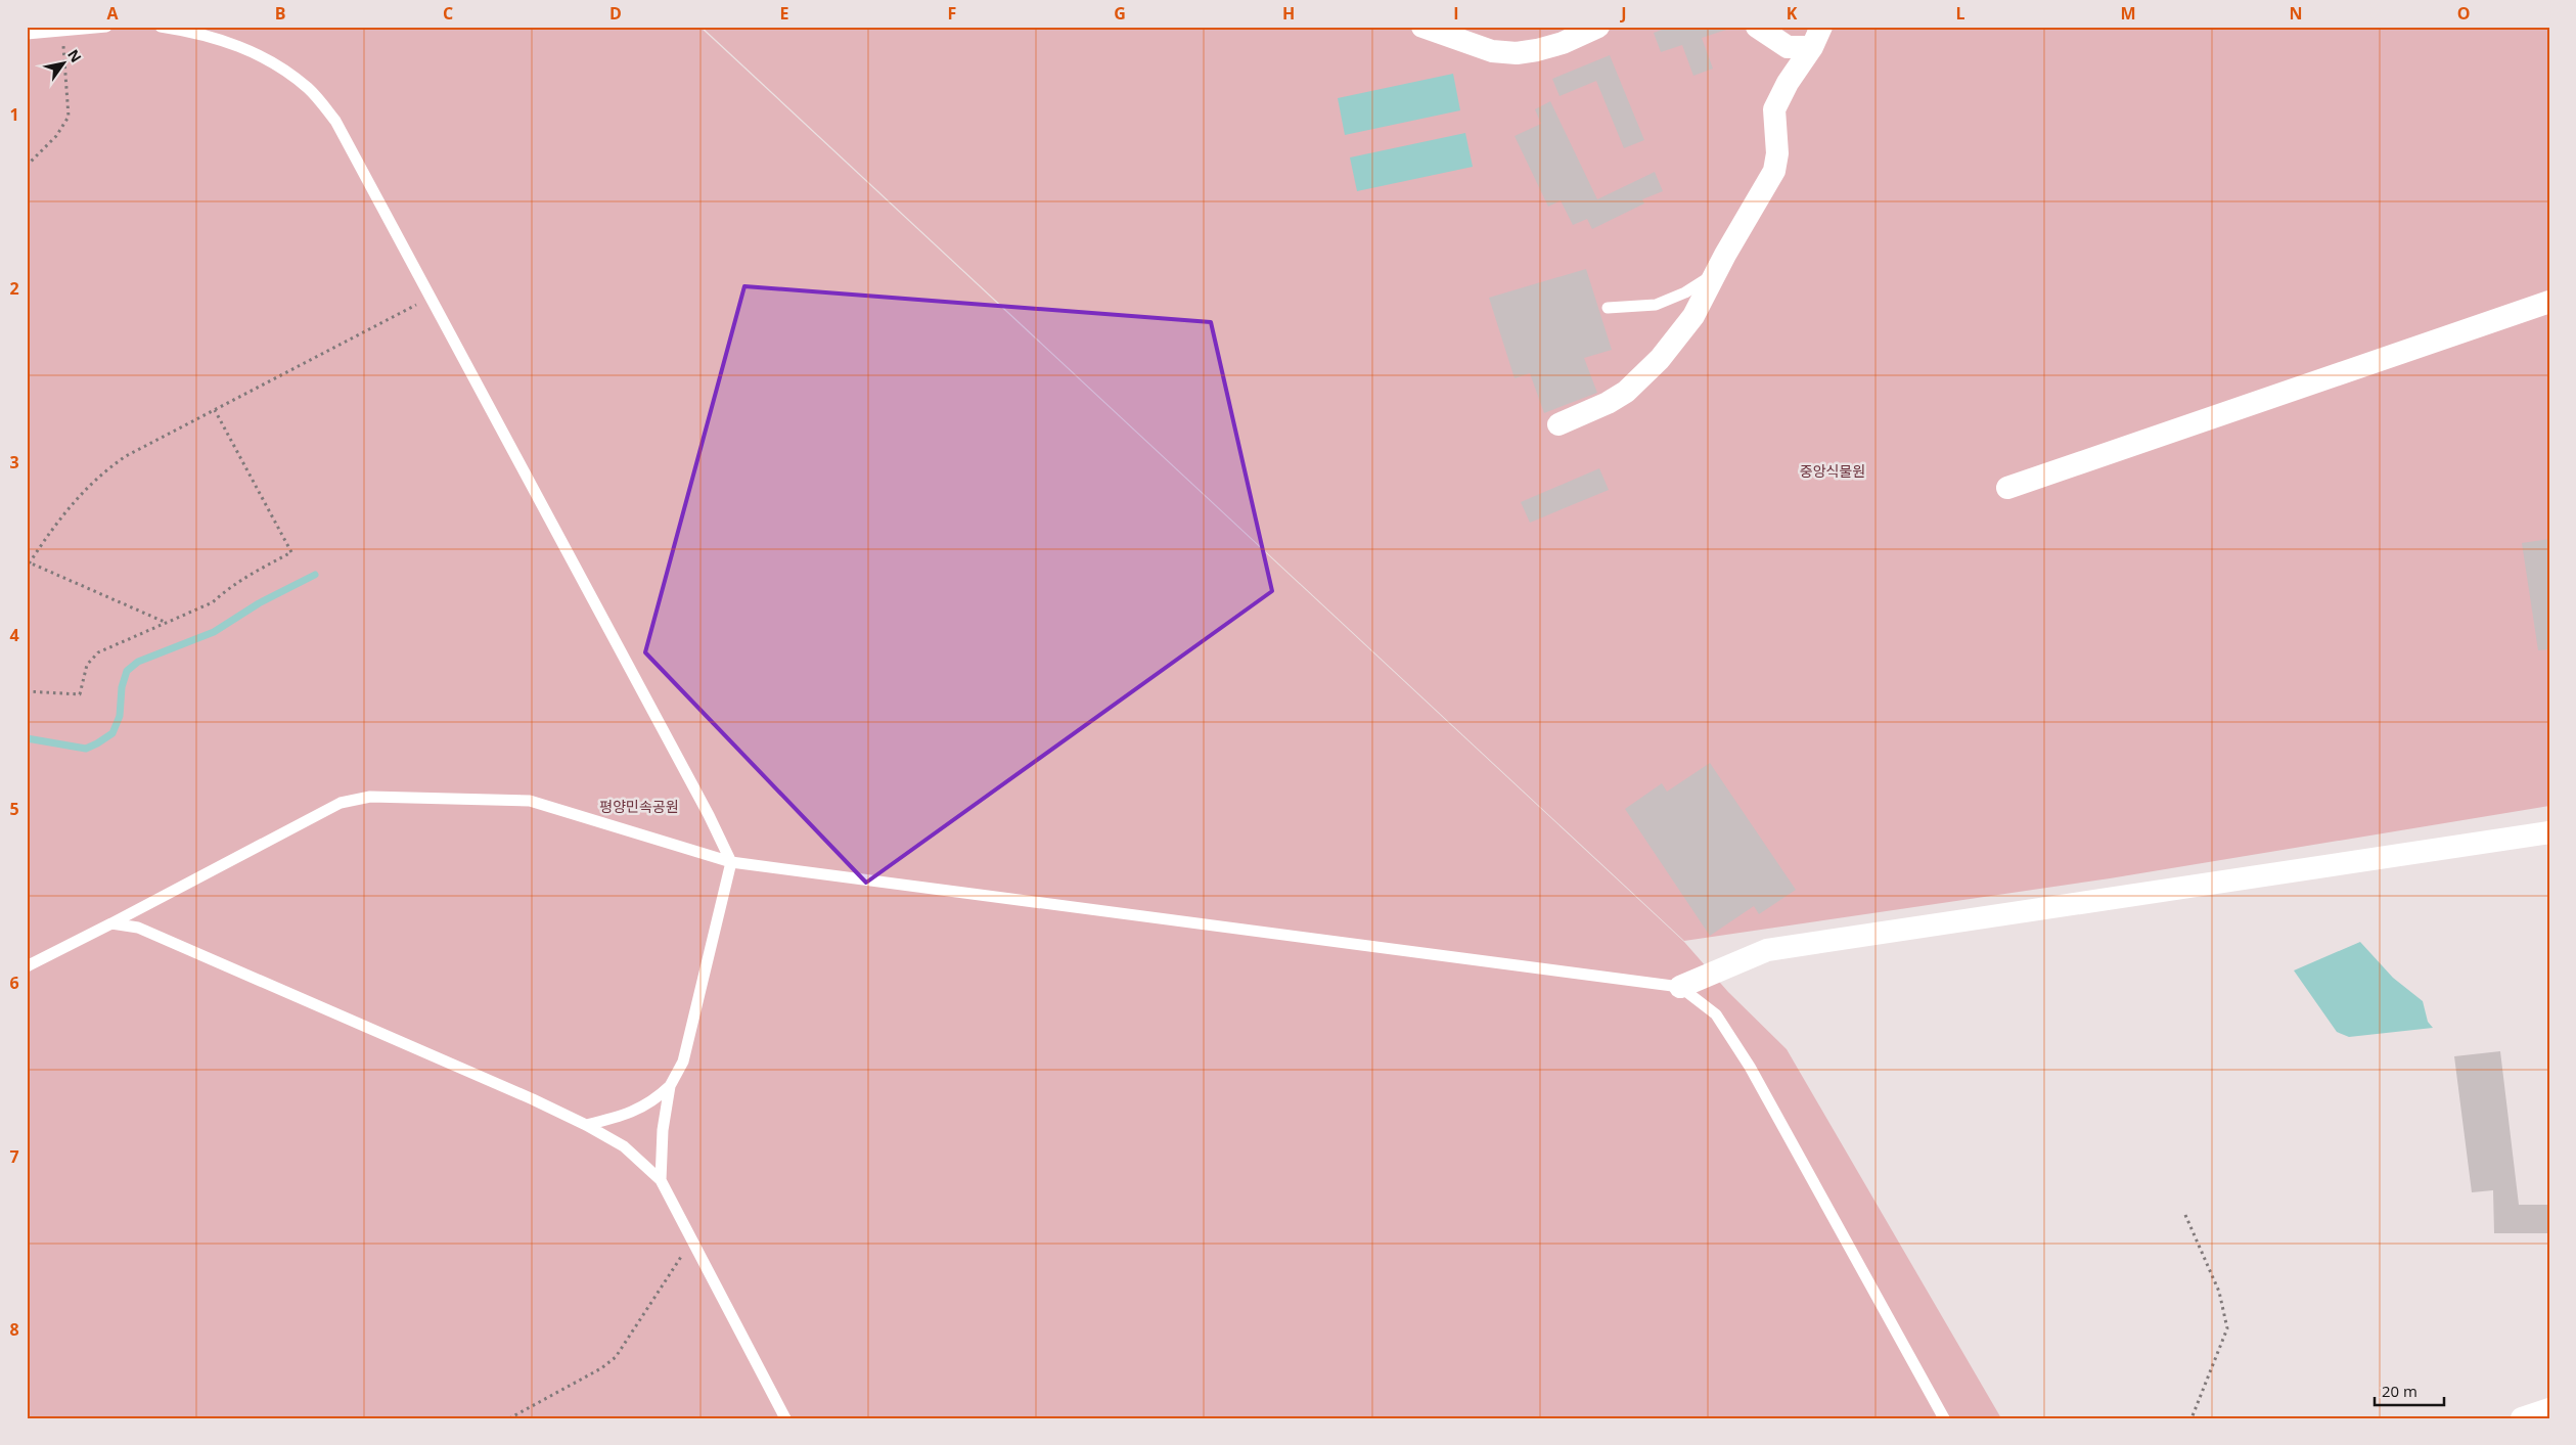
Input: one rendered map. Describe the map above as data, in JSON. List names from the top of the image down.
{
  "parks": ["중앙식물원", "평양민속공원"],
  "scale_bar": "20 m",
  "north": "top right",
  "grid": {
    "columns": [
      "A",
      "B",
      "C",
      "D",
      "E",
      "F",
      "G",
      "H",
      "I",
      "J",
      "K",
      "L",
      "M",
      "N",
      "O"
    ],
    "rows": [
      "1",
      "2",
      "3",
      "4",
      "5",
      "6",
      "7",
      "8"
    ]
  }
}
